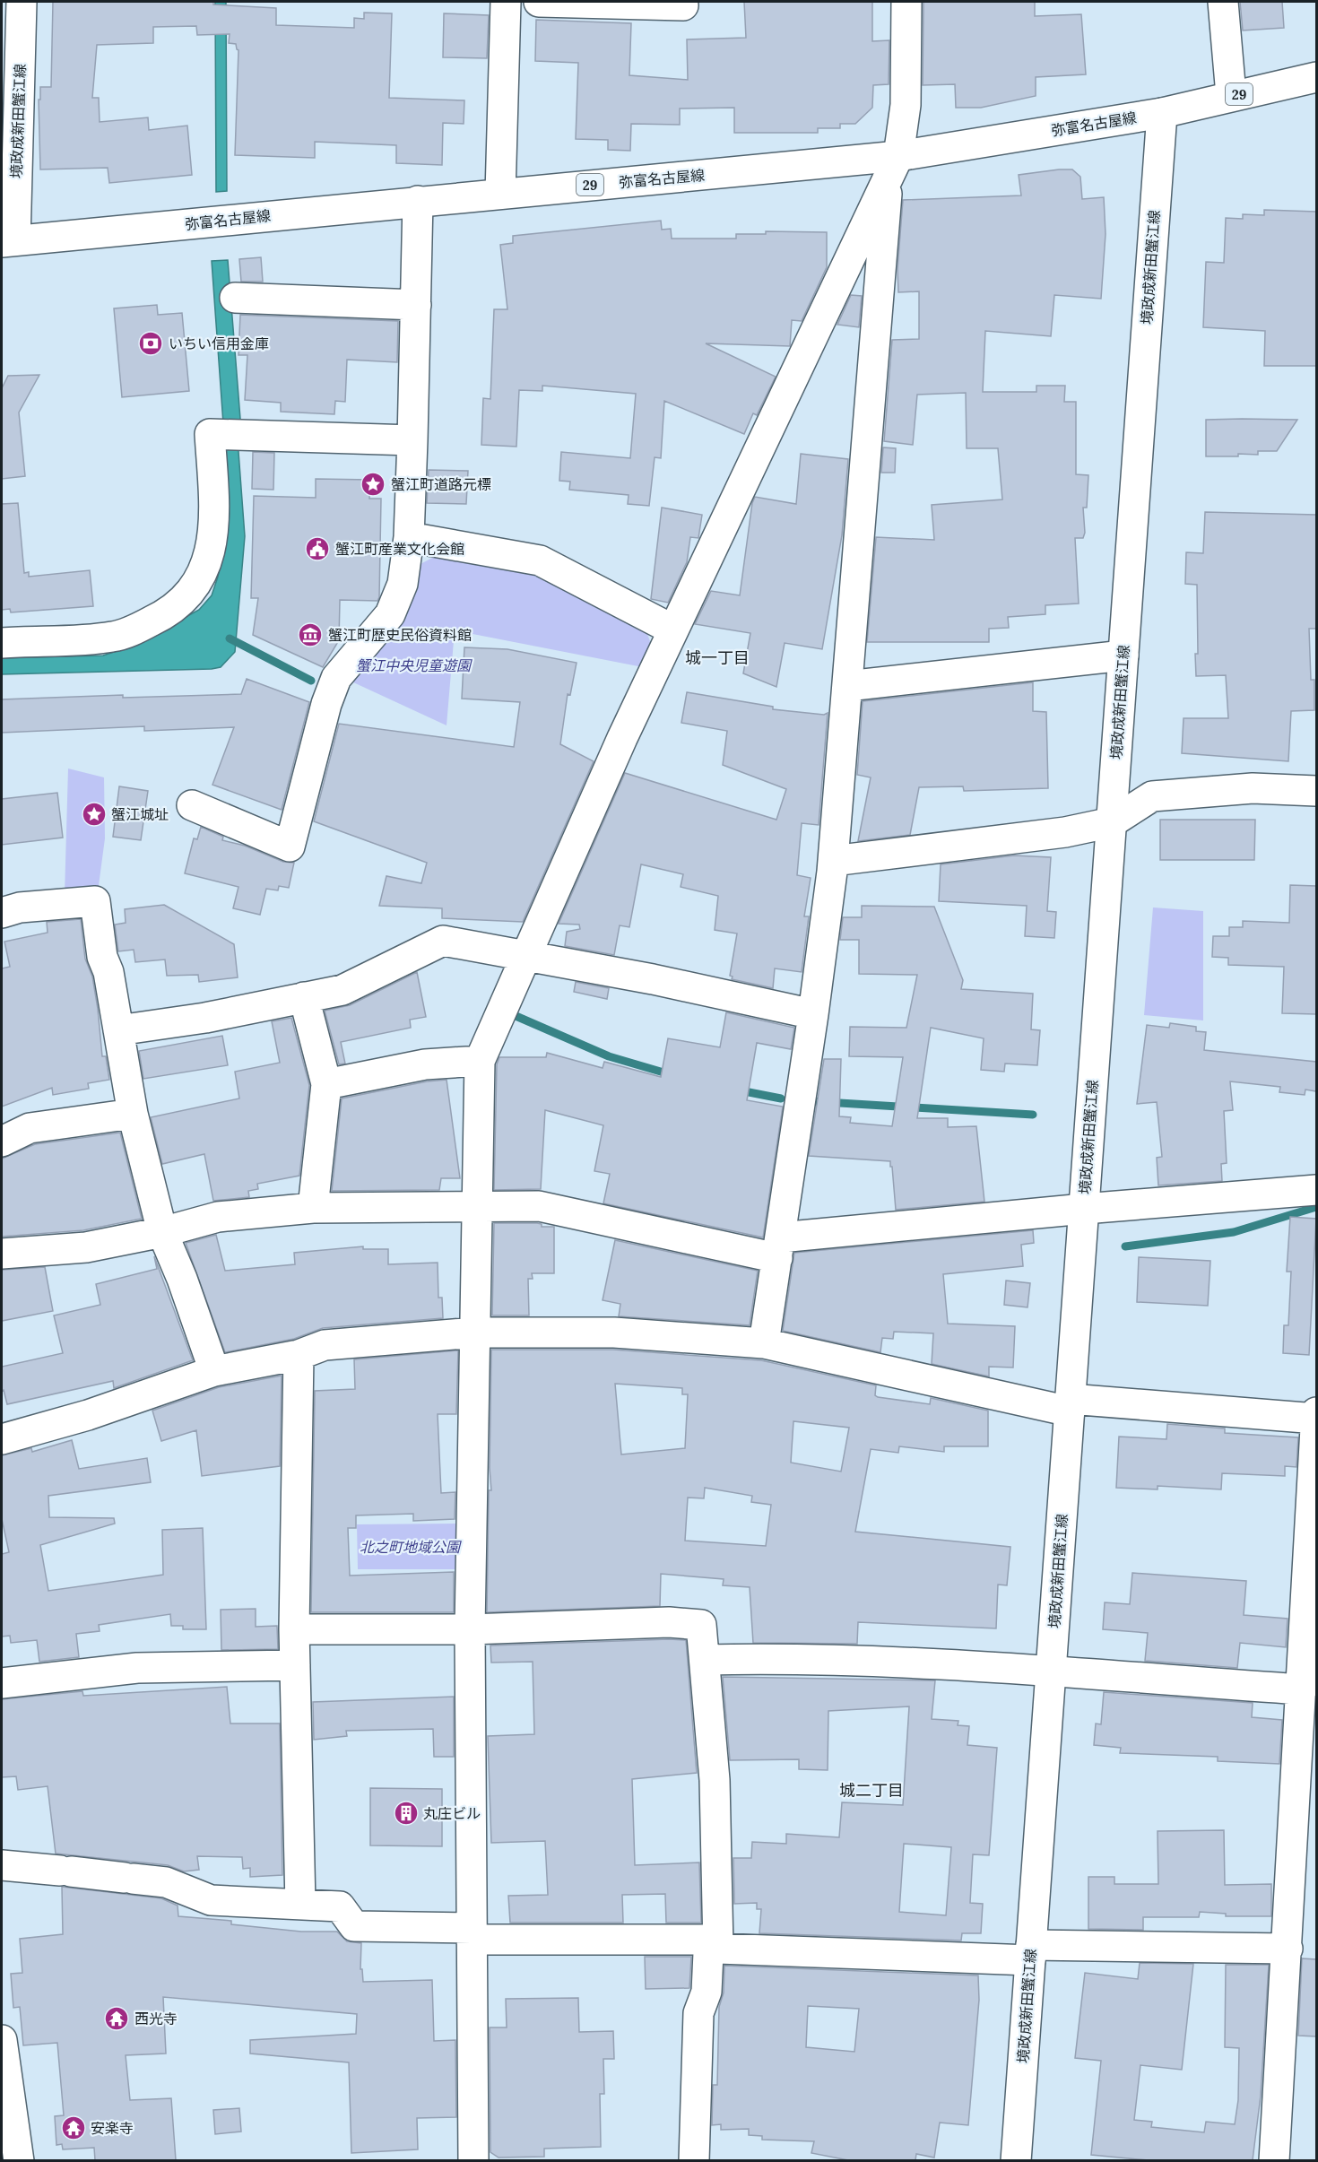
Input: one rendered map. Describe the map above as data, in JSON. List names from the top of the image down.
{
  "streets": {
    "street": ["29", "境政成新田蟹江線", "弥富名古屋線"]
  },
  "crossings": [
    ["境政成新田蟹江線", "弥富名古屋線"]
  ],
  "districts": ["城一丁目", "城二丁目"],
  "parks": ["蟹江中央児童遊園", "北之町地域公園"],
  "places": {
    "bank": ["いちい信用金庫"],
    "place": ["蟹江町道路元標", "蟹江城址"],
    "public building": ["蟹江町産業文化会館"],
    "museum": ["蟹江町歴史民俗資料館"],
    "building": ["丸庄ビル"],
    "temple": ["西光寺", "安楽寺"]
  }
}
